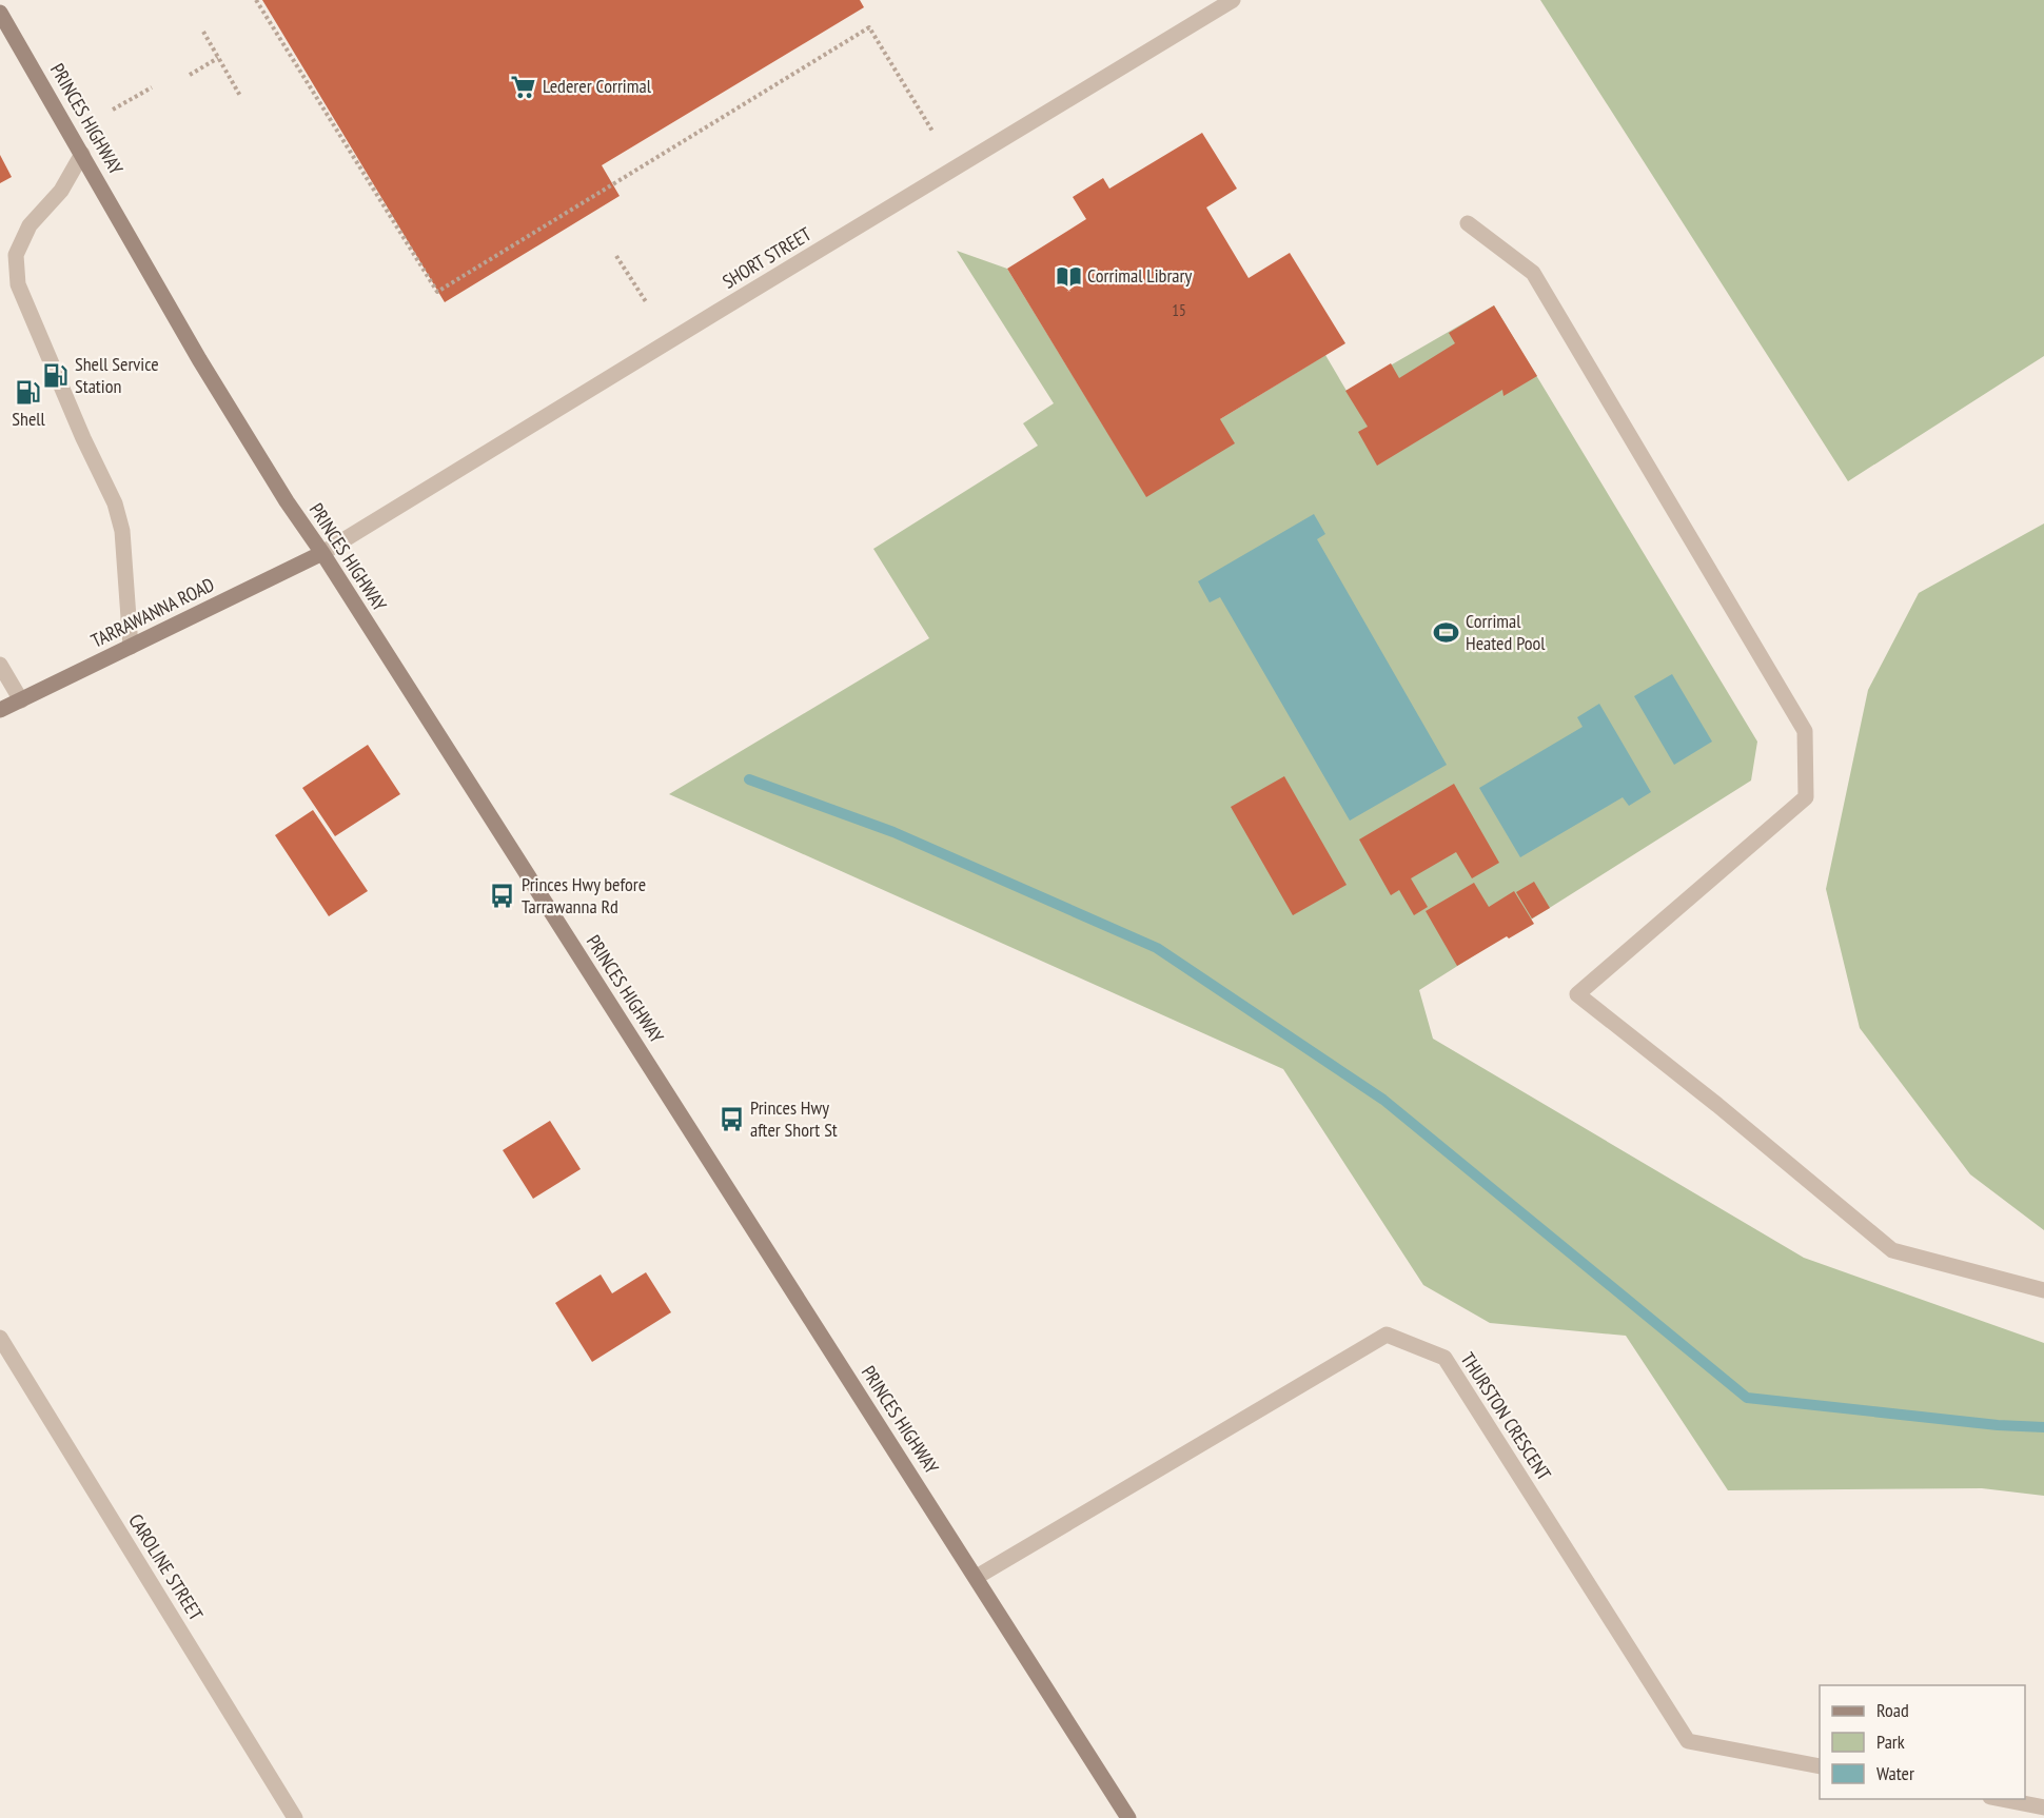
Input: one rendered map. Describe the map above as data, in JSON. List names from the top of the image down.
{
  "streets": {
    "main road": ["PRINCES HIGHWAY", "TARRAWANNA ROAD"],
    "street": ["SHORT STREET", "THURSTON CRESCENT", "CAROLINE STREET"]
  },
  "crossings": [
    ["PRINCES HIGHWAY", "SHORT STREET"],
    ["PRINCES HIGHWAY", "TARRAWANNA ROAD"],
    ["PRINCES HIGHWAY", "THURSTON CRESCENT"],
    ["SHORT STREET", "TARRAWANNA ROAD"]
  ],
  "places": {
    "supermarket": ["Lederer Corrimal"],
    "library": ["Corrimal Library"],
    "fuel station": ["Shell Service Station", "Shell"],
    "sports": ["Corrimal Heated Pool"],
    "bus stop": ["Princes Hwy before Tarrawanna Rd", "Princes Hwy after Short St"]
  },
  "house_numbers": ["15"],
  "legend": ["Road", "Park", "Water"]
}
